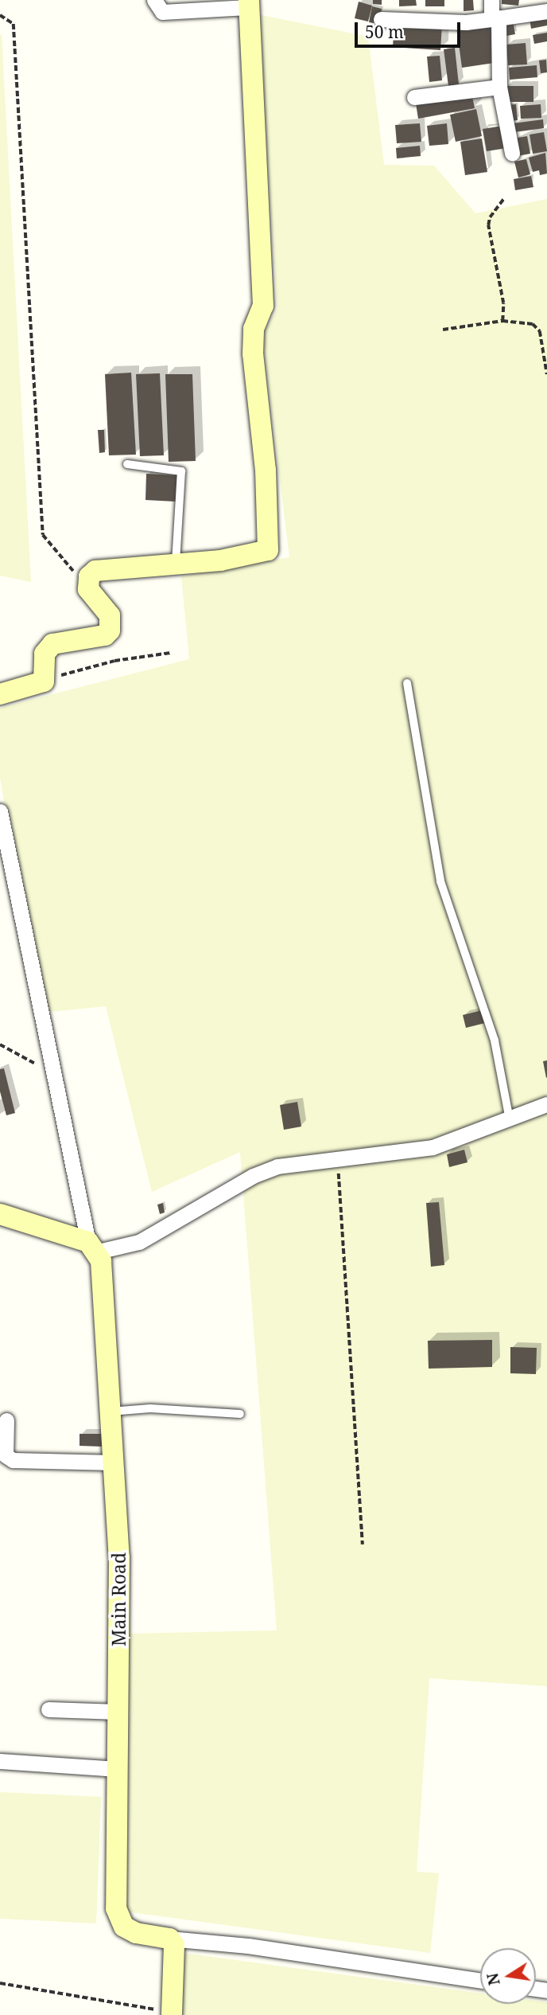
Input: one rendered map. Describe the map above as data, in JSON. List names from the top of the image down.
{
  "streets": {
    "street": ["Main Road"]
  },
  "scale_bar": "50 m",
  "north": "left"
}
